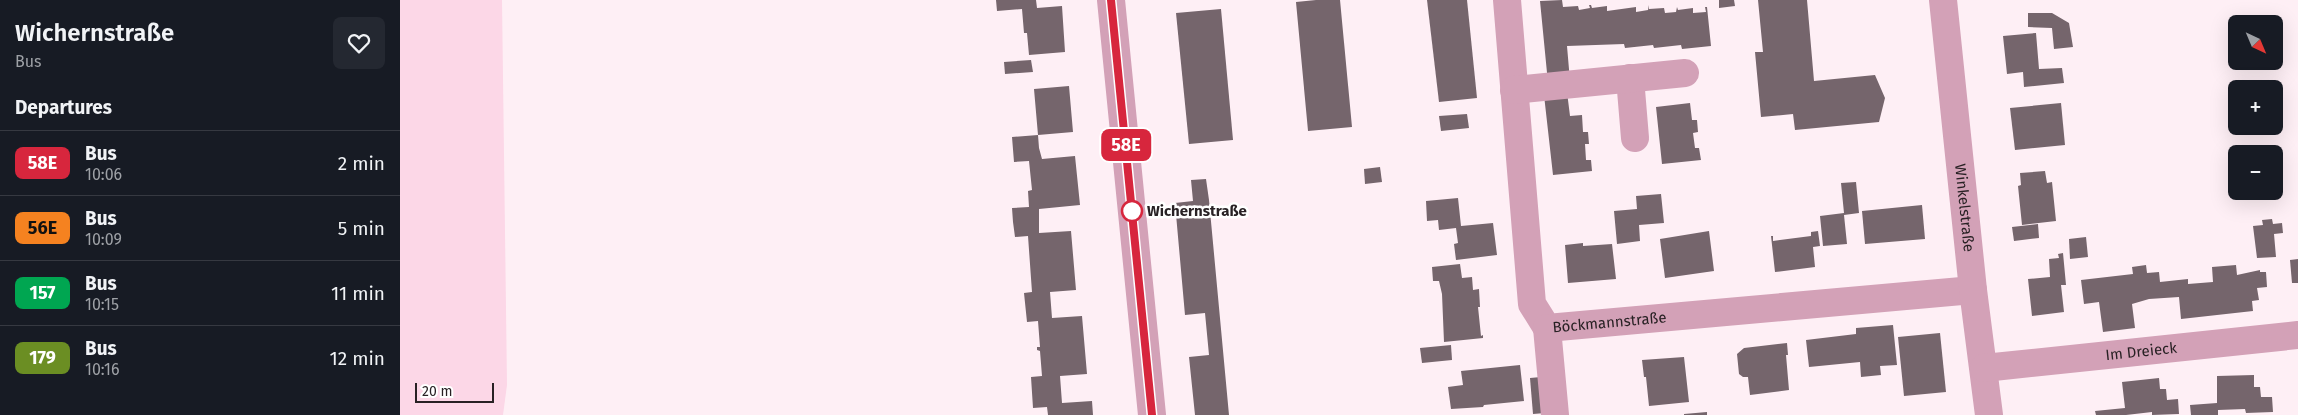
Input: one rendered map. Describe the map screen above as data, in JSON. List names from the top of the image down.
{
  "streets": {
    "street": ["Winkelstraße", "Böckmannstraße", "Im Dreieck"]
  },
  "crossings": [
    ["Winkelstraße", "Böckmannstraße"],
    ["Winkelstraße", "Im Dreieck"]
  ],
  "places": ["Wichernstraße"],
  "lines": ["bus line 58E"],
  "scale_bar": "20 m",
  "north": "bottom right",
  "page": {
    "heading": [
      ["Wichernstraße", "Bus"],
      "Departures"
    ],
    "on_map": "58E",
    "map_buttons": ["+", "−"],
    "list": [
      {
        "mark": "58E",
        "name": "Bus",
        "note": "10:06",
        "value": "2 min"
      },
      {
        "mark": "56E",
        "name": "Bus",
        "note": "10:09",
        "value": "5 min"
      },
      {
        "mark": "157",
        "name": "Bus",
        "note": "10:15",
        "value": "11 min"
      },
      {
        "mark": "179",
        "name": "Bus",
        "note": "10:16",
        "value": "12 min"
      }
    ],
    "scale": "20 m"
  }
}
